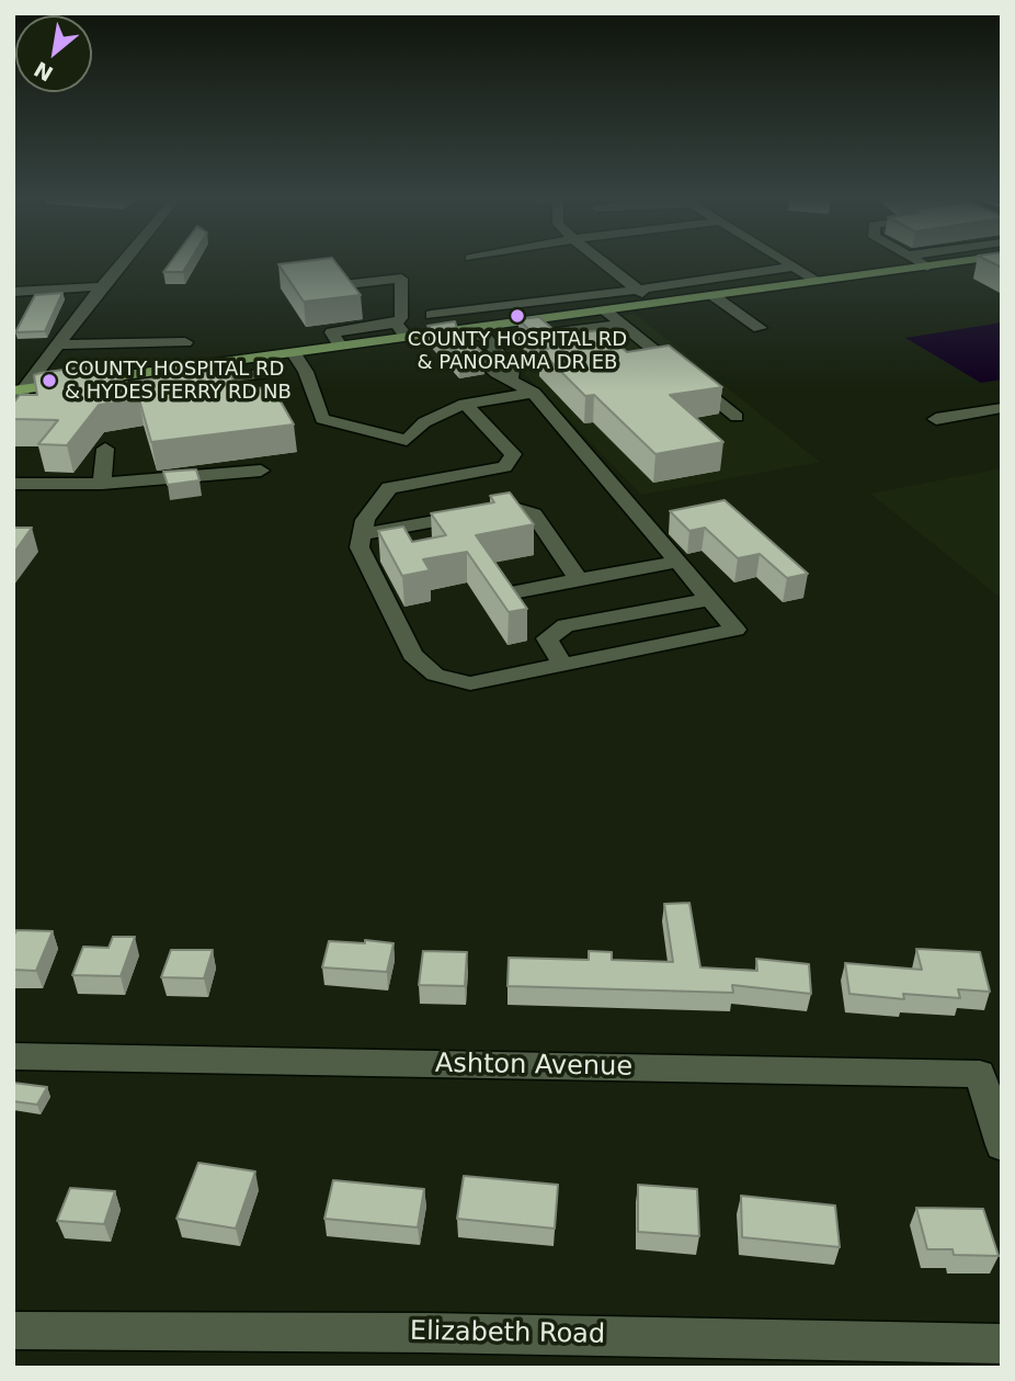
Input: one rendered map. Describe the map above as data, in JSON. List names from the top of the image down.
{
  "streets": {
    "street": ["Ashton Avenue", "Elizabeth Road"]
  },
  "places": ["COUNTY HOSPITAL RD & PANORAMA DR EB", "COUNTY HOSPITAL RD & HYDES FERRY RD NB"],
  "north": "bottom left"
}
